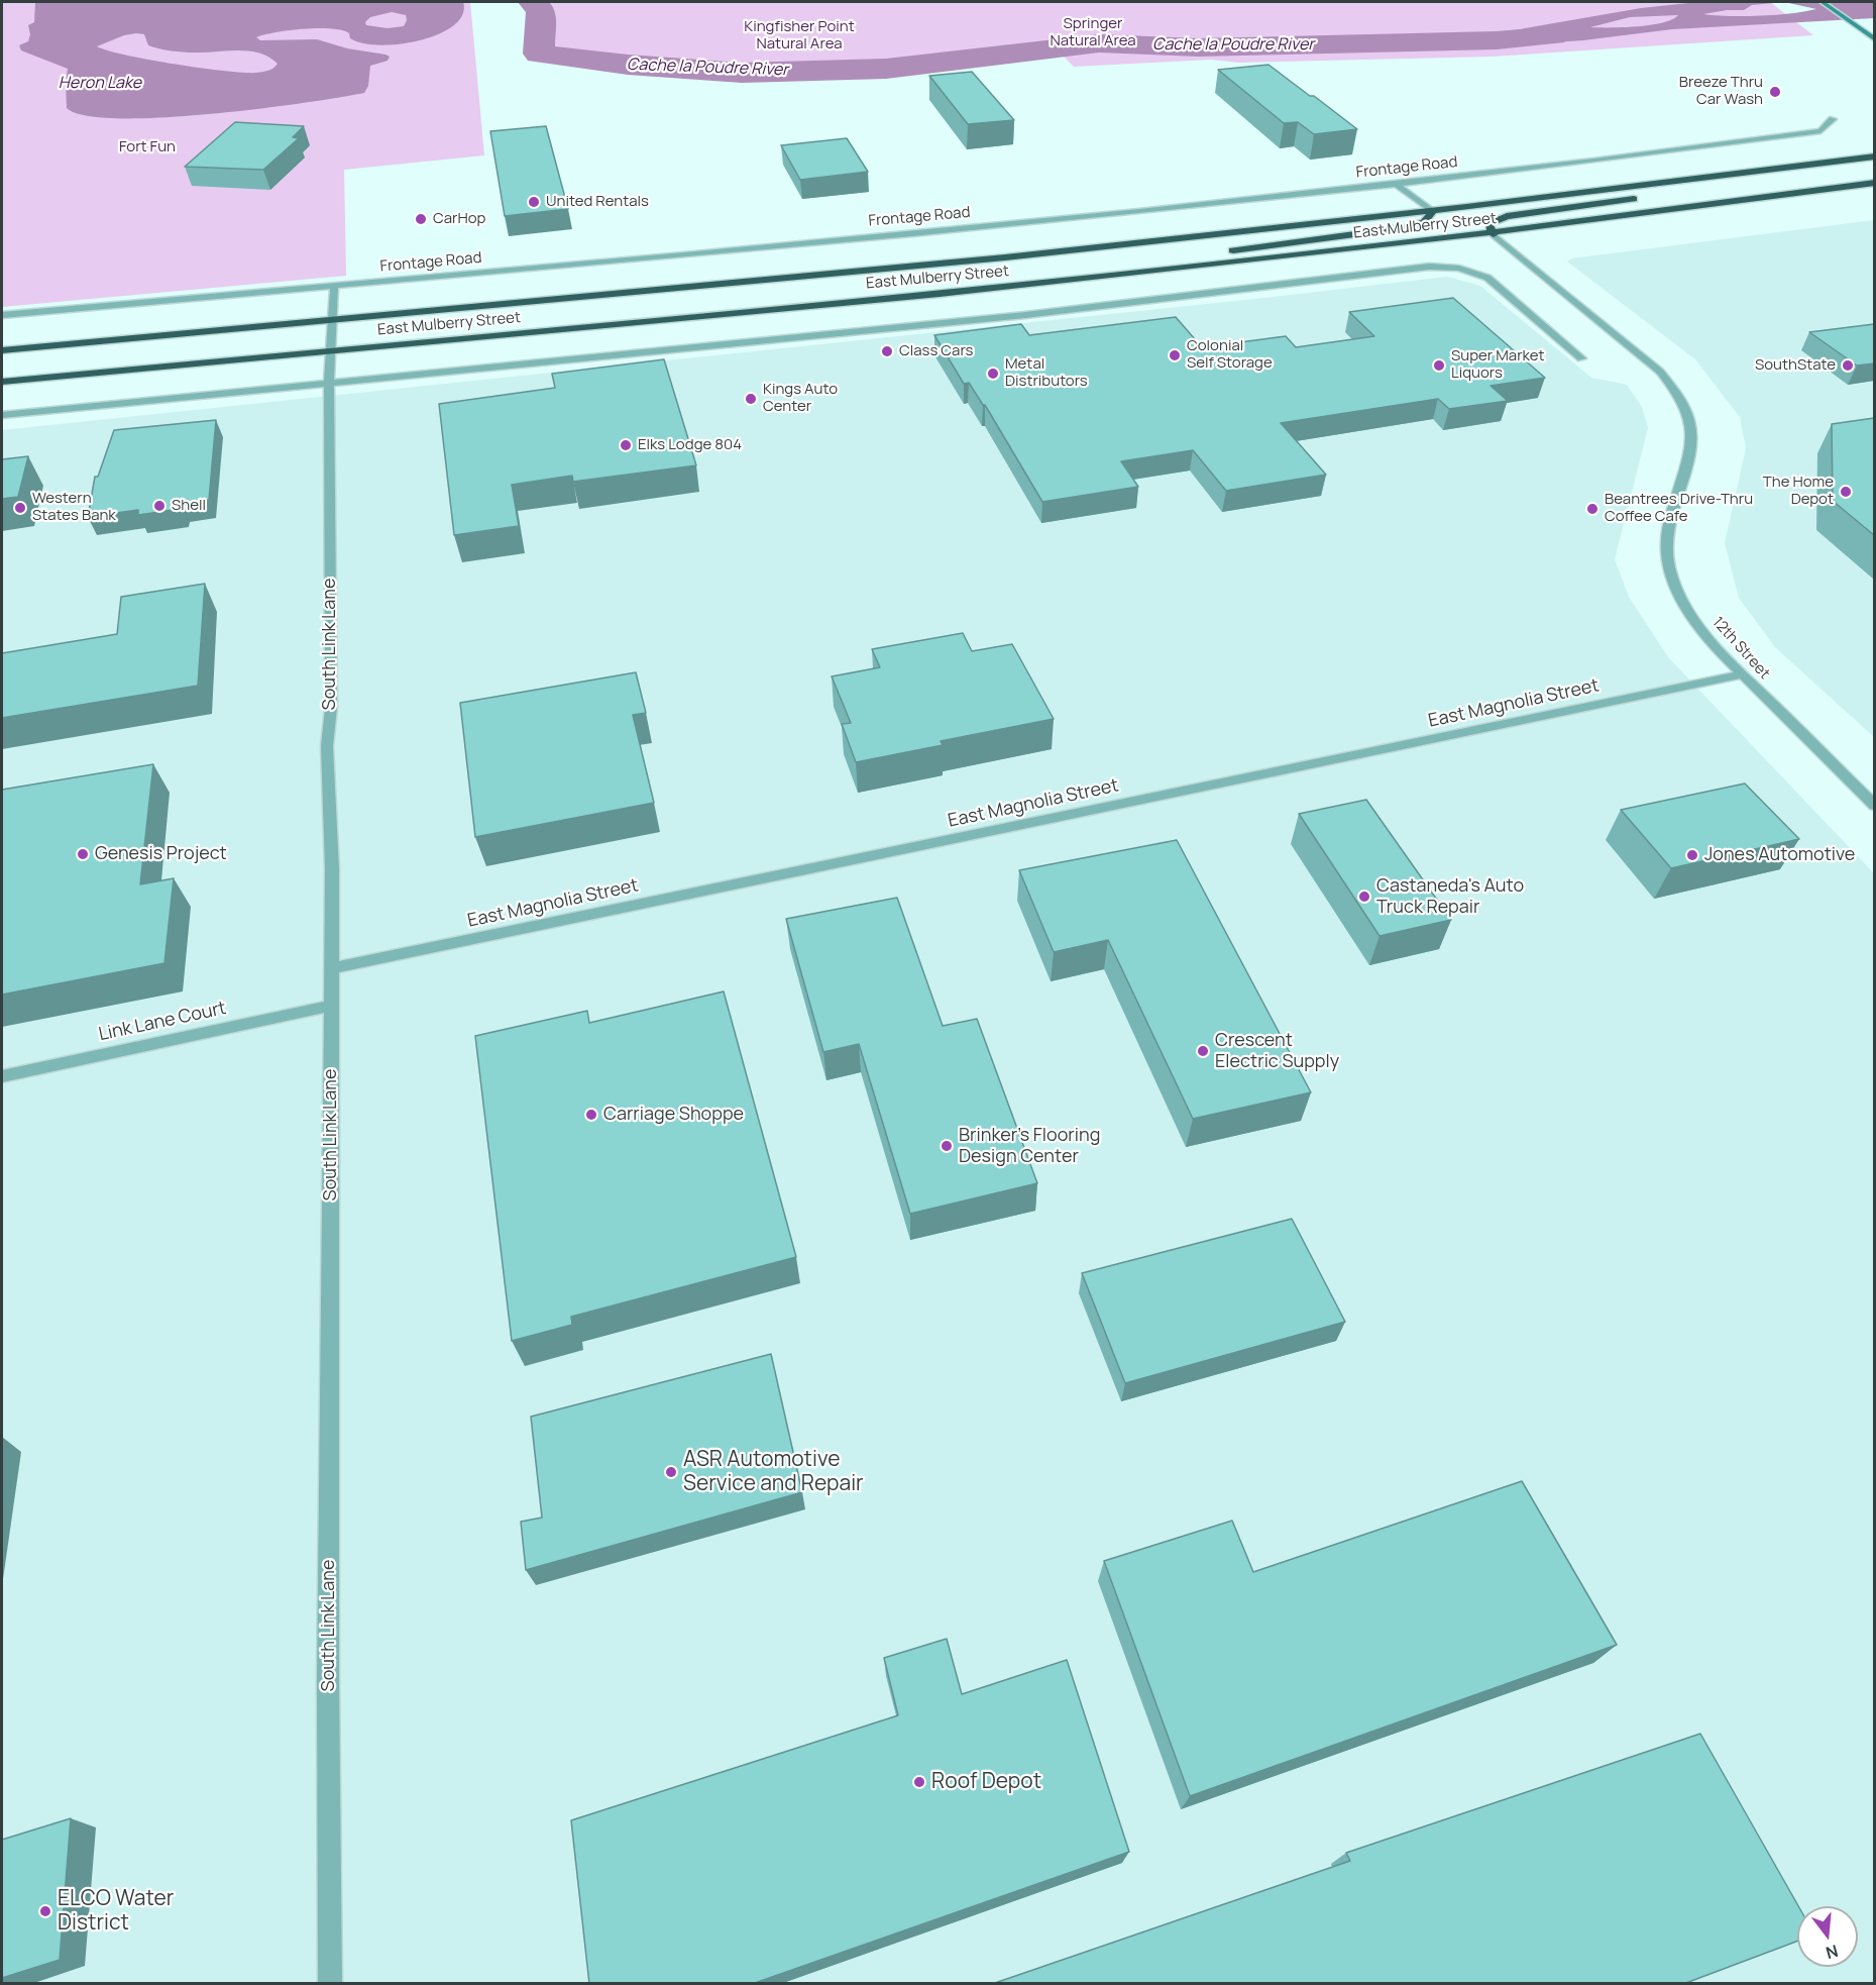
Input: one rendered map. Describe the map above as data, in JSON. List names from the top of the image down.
{
  "streets": {
    "highway": ["East Mulberry Street"],
    "street": [
      "Frontage Road",
      "South Link Lane",
      "12th Street",
      "East Magnolia Street",
      "Link Lane Court"
    ]
  },
  "crossings": [
    ["Frontage Road", "South Link Lane"],
    ["East Mulberry Street", "South Link Lane"],
    ["East Mulberry Street", "12th Street"],
    ["South Link Lane", "East Magnolia Street"],
    ["South Link Lane", "Link Lane Court"],
    ["12th Street", "East Magnolia Street"]
  ],
  "water": ["Cache la Poudre River", "Heron Lake"],
  "parks": ["Springer Natural Area", "Kingfisher Point Natural Area", "Fort Fun"],
  "places": [
    "Breeze Thru Car Wash",
    "United Rentals",
    "CarHop",
    "Class Cars",
    "Colonial Self Storage",
    "Super Market Liquors",
    "SouthState",
    "Metal Distributors",
    "Kings Auto Center",
    "Elks Lodge 804",
    "The Home Depot",
    "Shell",
    "Western States Bank",
    "Beantrees Drive-Thru Coffee Cafe",
    "Genesis Project",
    "Jones Automotive",
    "Castaneda's Auto Truck Repair",
    "Crescent Electric Supply",
    "Carriage Shoppe",
    "Brinker’s Flooring Design Center",
    "ASR Automotive Service and Repair",
    "Roof Depot",
    "ELCO Water District"
  ],
  "north": "bottom"
}
